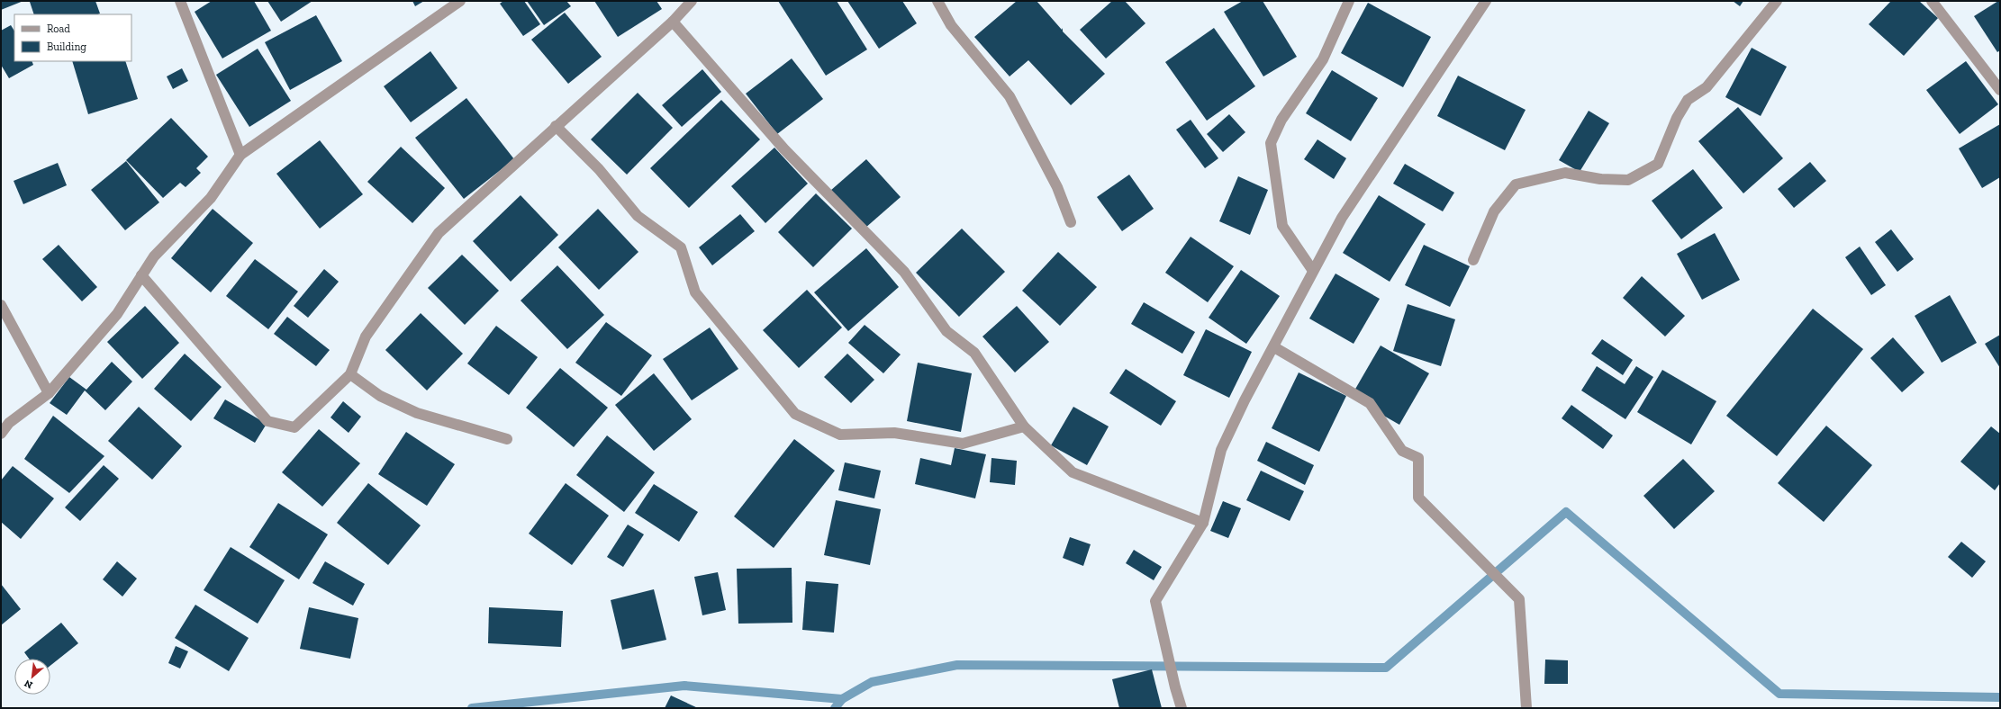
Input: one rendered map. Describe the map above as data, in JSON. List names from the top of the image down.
{
  "legend": ["Road", "Building"],
  "north": "bottom left"
}
